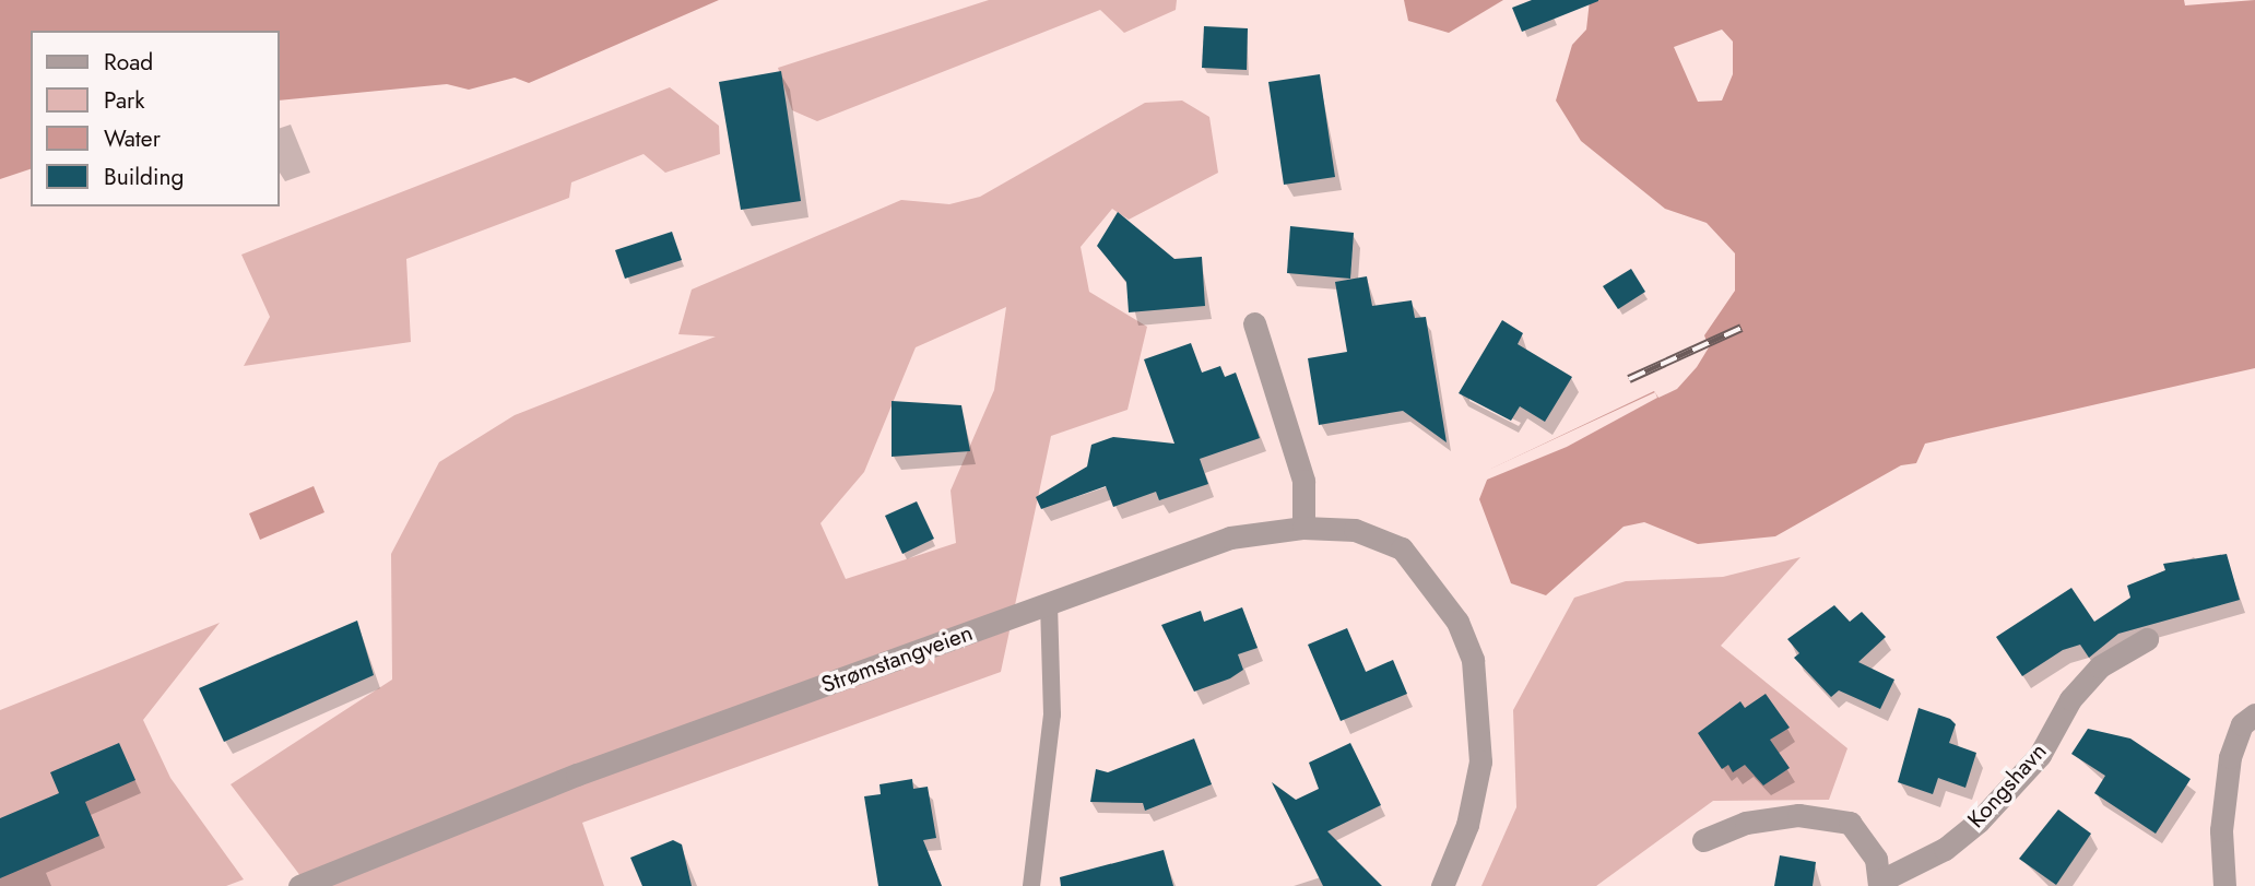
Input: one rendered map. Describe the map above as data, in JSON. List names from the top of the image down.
{
  "streets": {
    "street": ["Strømstangveien", "Kongshavn"]
  },
  "legend": [
    "Road",
    "Park",
    "Water",
    "Building"
  ]
}
